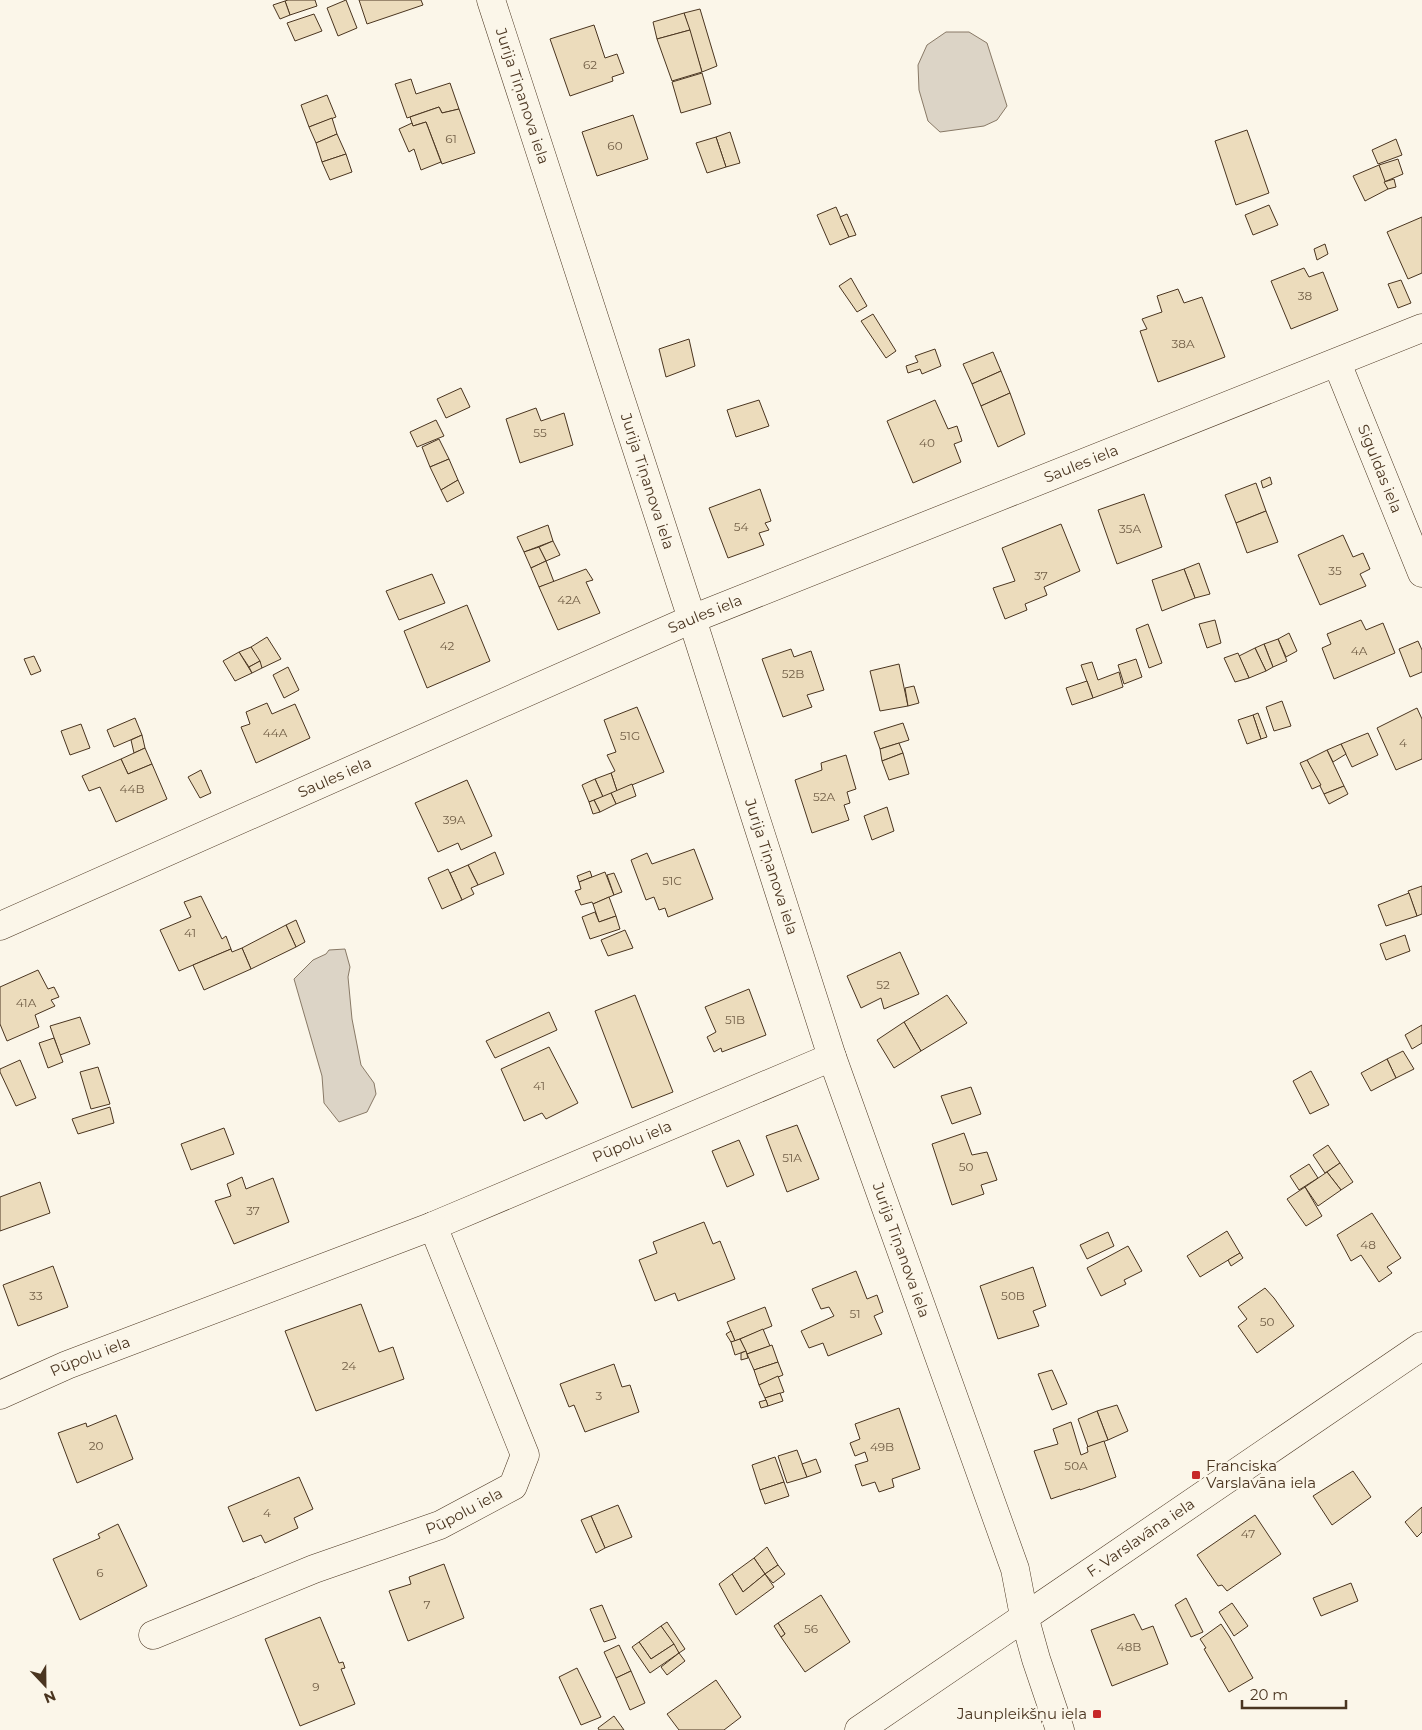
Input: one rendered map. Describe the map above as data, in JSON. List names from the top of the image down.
{
  "streets": {
    "street": [
      "Jurija Tiņanova iela",
      "Saules iela",
      "Siguldas iela",
      "Pūpolu iela",
      "F. Varslavāna iela"
    ]
  },
  "crossings": [
    ["Jurija Tiņanova iela", "Saules iela"],
    ["Jurija Tiņanova iela", "Pūpolu iela"],
    ["Jurija Tiņanova iela", "F. Varslavāna iela"],
    ["Saules iela", "Siguldas iela"]
  ],
  "places": {
    "transit": ["Franciska Varslavāna iela", "Jaunpleikšņu iela"]
  },
  "house_numbers": [
    "62",
    "61",
    "60",
    "38",
    "38A",
    "55",
    "40",
    "54",
    "35A",
    "35",
    "37",
    "42A",
    "42",
    "4A",
    "52B",
    "44A",
    "51G",
    "4",
    "44B",
    "52A",
    "39A",
    "51C",
    "41",
    "52",
    "41A",
    "51B",
    "41",
    "51A",
    "50",
    "37",
    "48",
    "33",
    "50B",
    "51",
    "50",
    "24",
    "3",
    "20",
    "49B",
    "50A",
    "4",
    "47",
    "6",
    "7",
    "56",
    "48B",
    "9"
  ],
  "scale_bar": "20 m",
  "north": "bottom"
}
